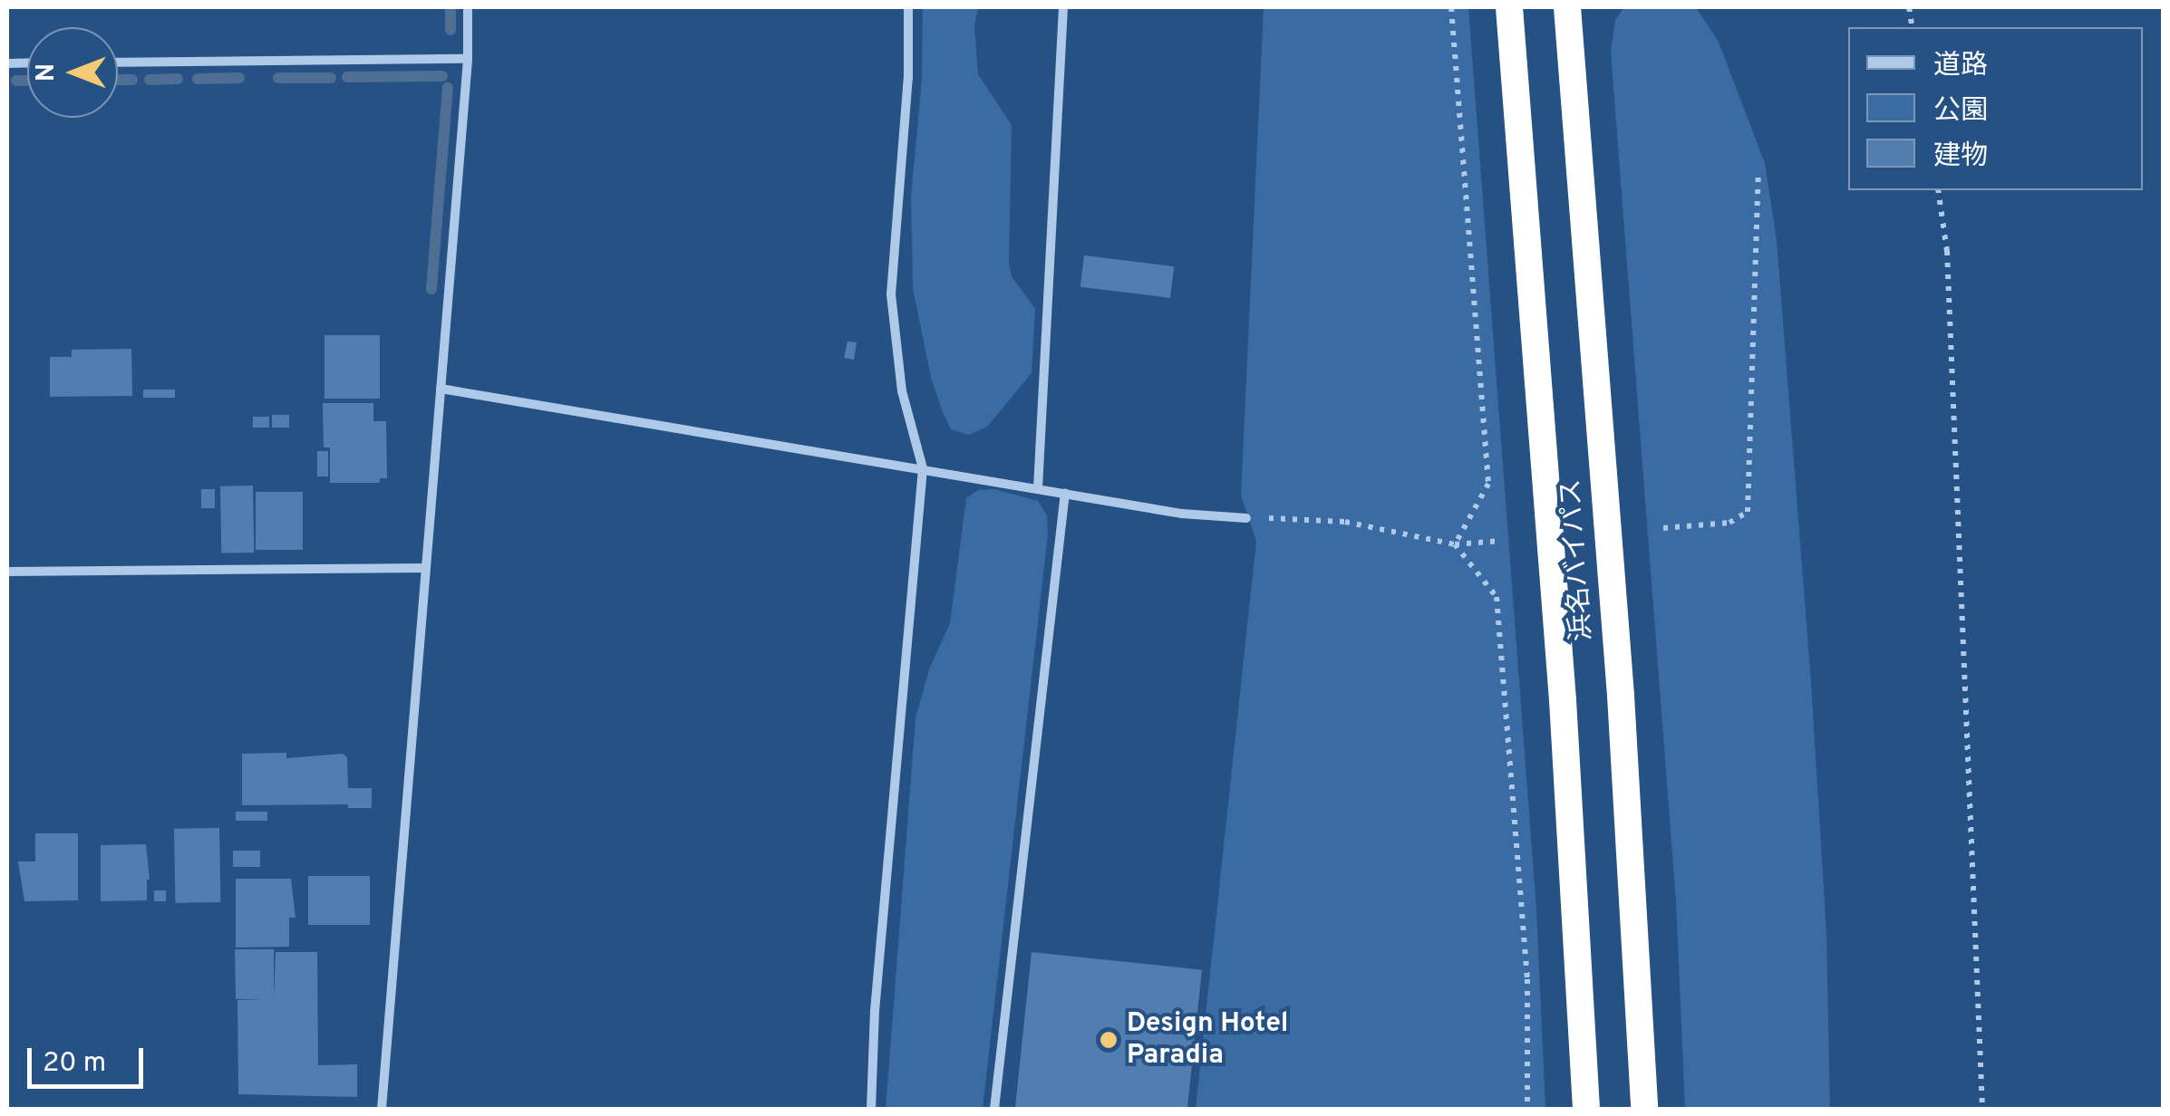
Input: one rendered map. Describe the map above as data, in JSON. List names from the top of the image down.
{
  "streets": {
    "highway": ["浜名バイパス"]
  },
  "places": ["Design Hotel Paradia"],
  "legend": ["道路", "公園", "建物"],
  "scale_bar": "20 m",
  "north": "left"
}
